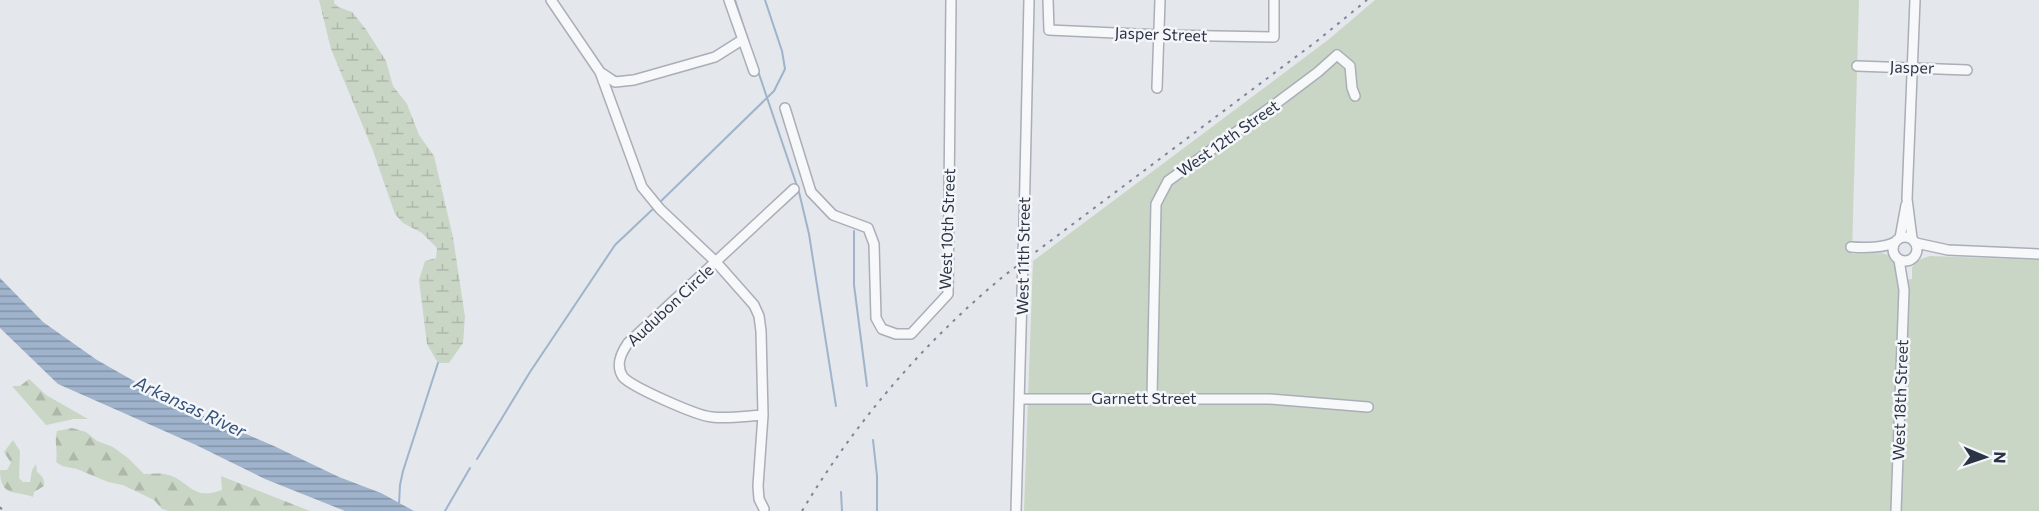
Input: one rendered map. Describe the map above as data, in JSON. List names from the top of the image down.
{
  "streets": {
    "street": [
      "Jasper Street",
      "Jasper",
      "West 12th Street",
      "West 10th Street",
      "West 11th Street",
      "Audubon Circle",
      "Garnett Street",
      "West 18th Street"
    ]
  },
  "crossings": [
    ["West 12th Street", "Garnett Street"],
    ["West 11th Street", "Garnett Street"]
  ],
  "water": ["Arkansas River"],
  "north": "right"
}
